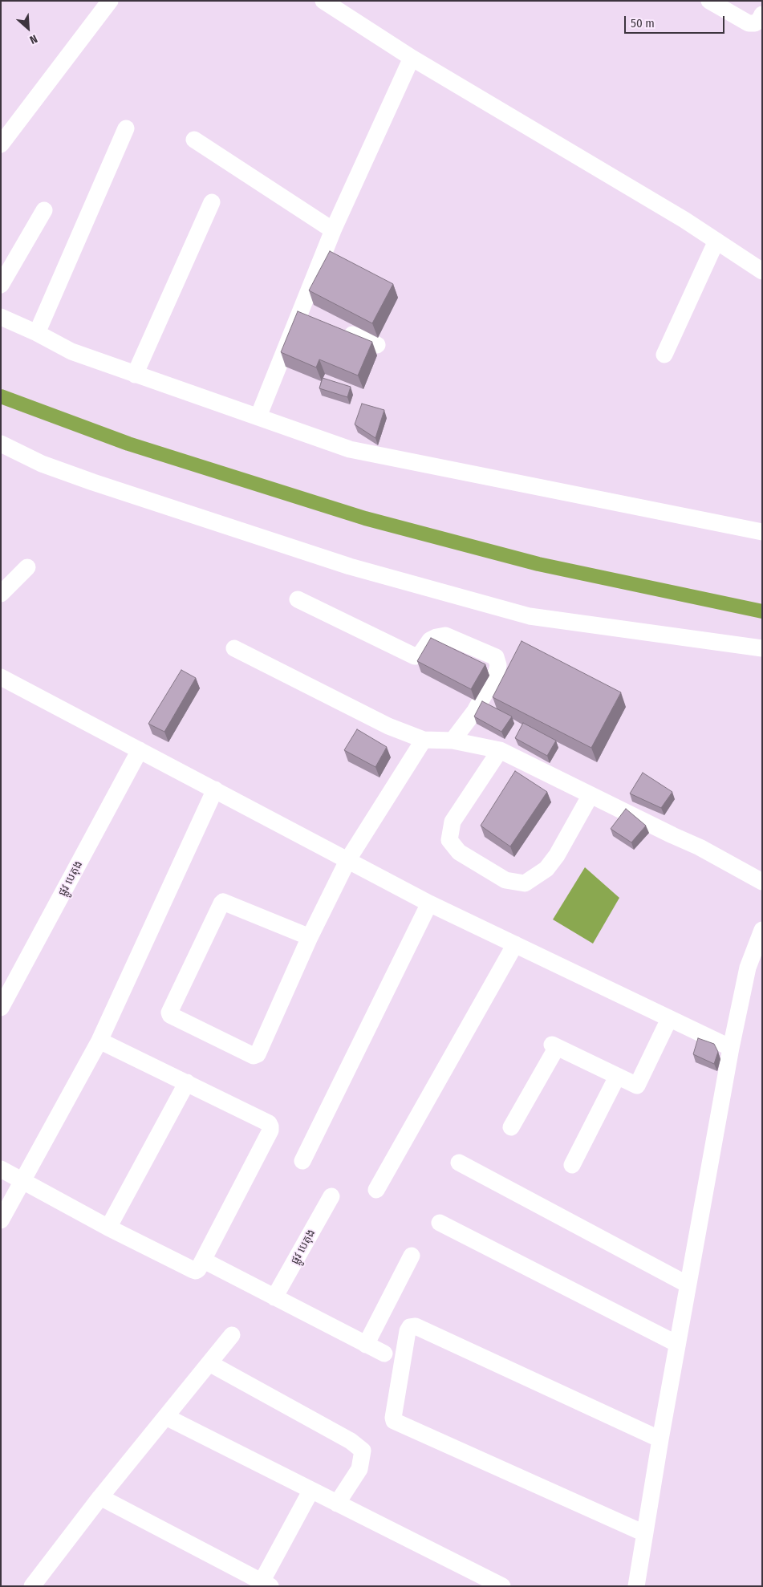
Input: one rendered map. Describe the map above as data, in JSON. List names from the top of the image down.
{
  "streets": {
    "street": ["ផ្លូវ បេតុង"]
  },
  "scale_bar": "50 m",
  "north": "bottom right"
}
